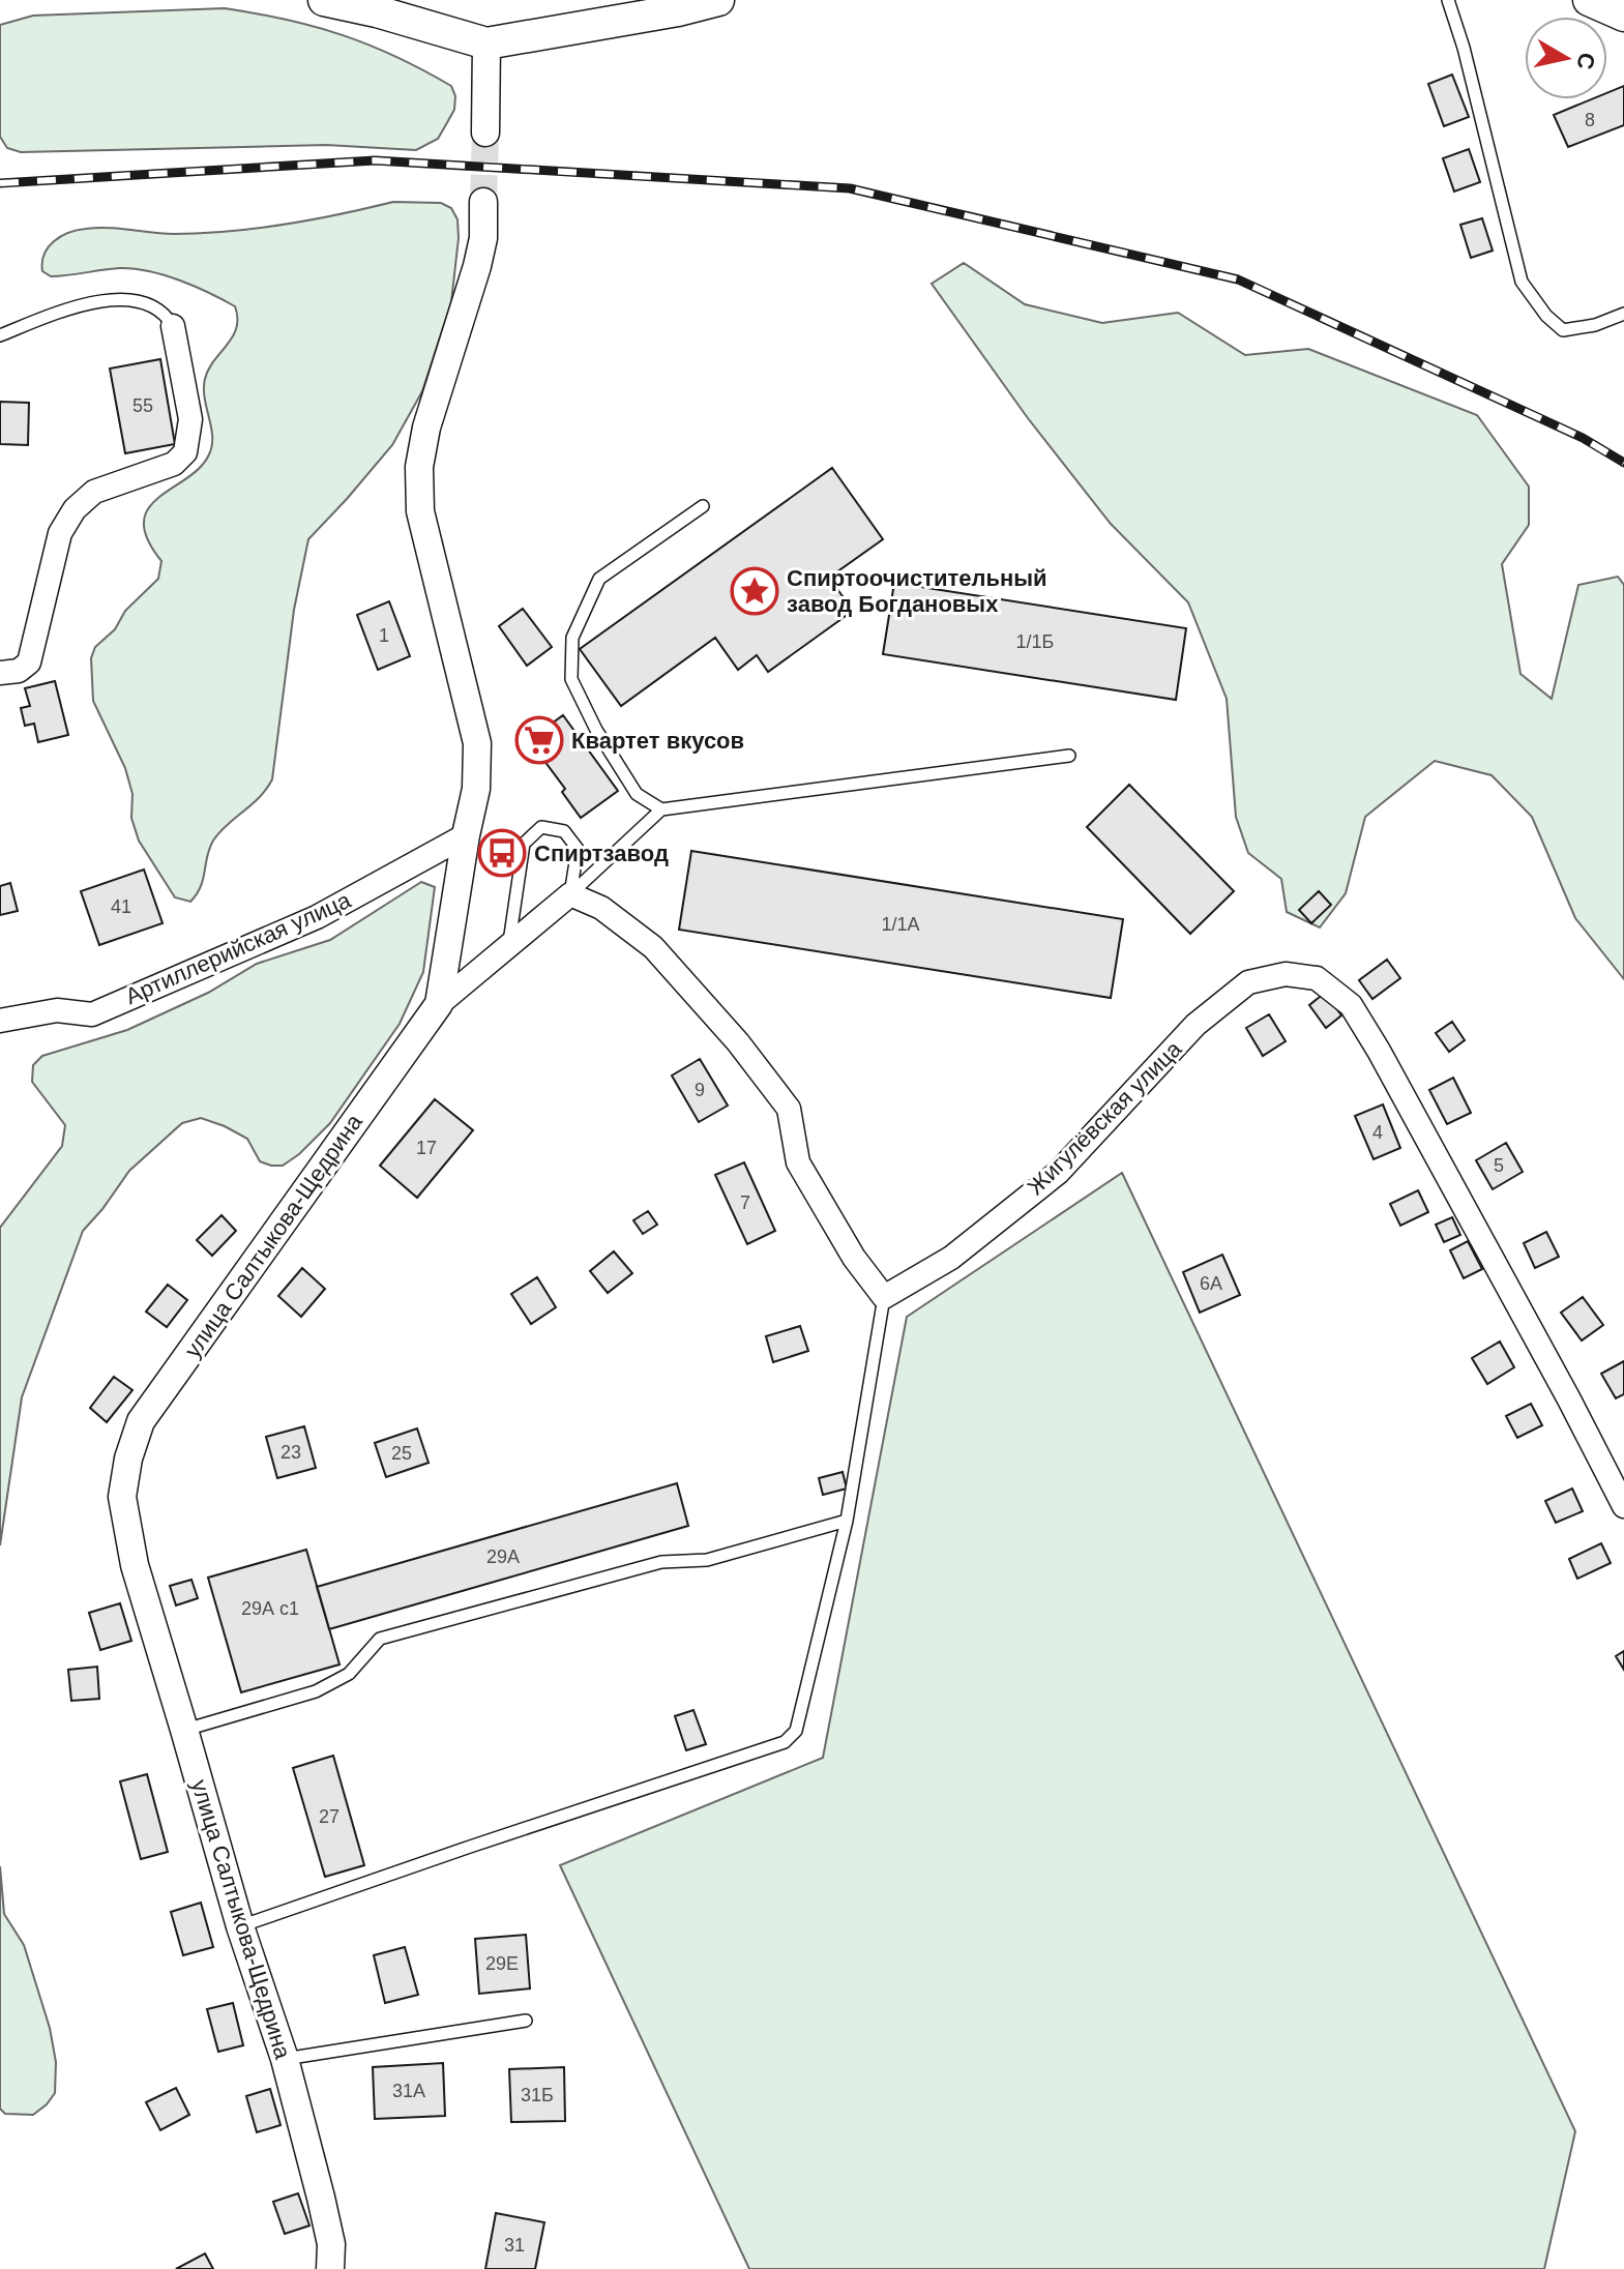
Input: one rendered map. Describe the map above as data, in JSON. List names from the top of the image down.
{
  "streets": {
    "street": ["Артиллерийская улица", "Жигулёвская улица", "улица Салтыкова-Щедрина"]
  },
  "crossings": [
    ["Артиллерийская улица", "улица Салтыкова-Щедрина"]
  ],
  "places": {
    "place": ["Спиртоочистительный завод Богдановых"],
    "supermarket": ["Квартет вкусов"],
    "bus stop": ["Спиртзавод"]
  },
  "house_numbers": [
    "8",
    "55",
    "1",
    "1/1Б",
    "41",
    "1/1А",
    "9",
    "4",
    "17",
    "5",
    "7",
    "6А",
    "23",
    "25",
    "29А",
    "29А с1",
    "27",
    "29Е",
    "31А",
    "31Б",
    "31"
  ],
  "north": "right"
}
